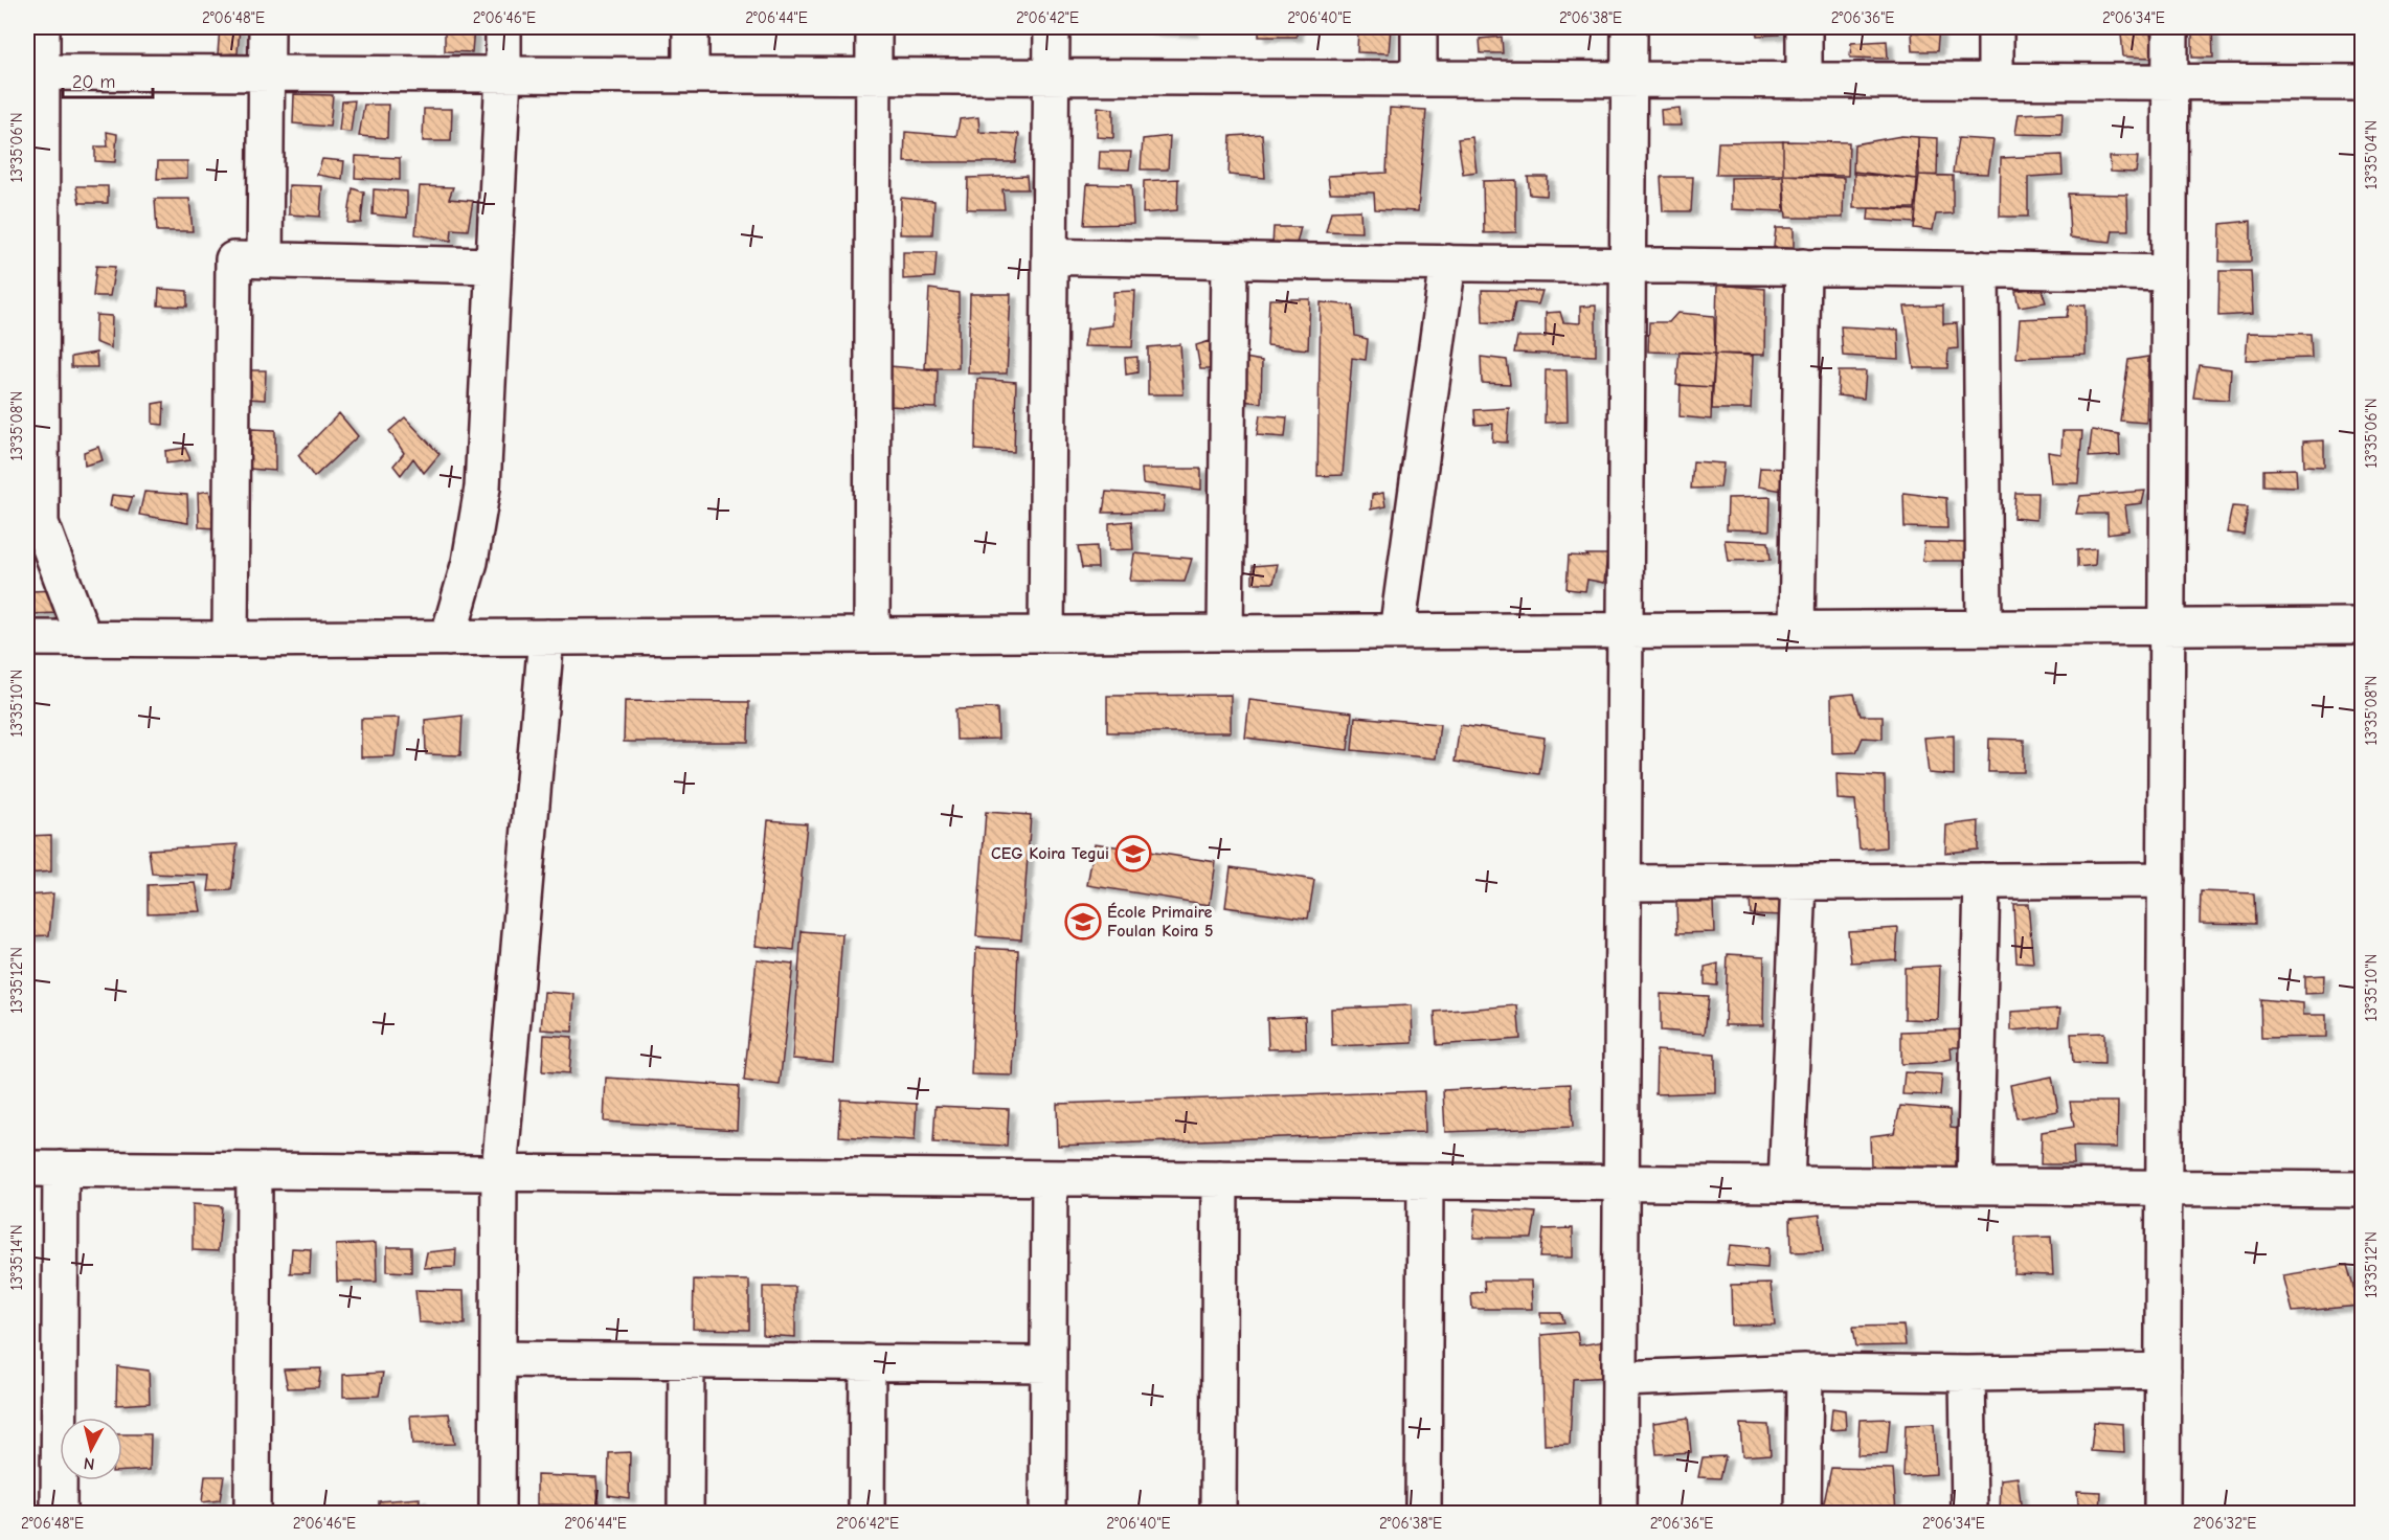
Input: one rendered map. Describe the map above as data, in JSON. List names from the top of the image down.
{
  "places": {
    "school or university": ["CEG Koira Tegui", "École Primaire Foulan Koira 5"]
  },
  "scale_bar": "20 m",
  "north": "bottom",
  "coordinates": [
    "2°06'48\"E",
    "2°06'46\"E",
    "2°06'44\"E",
    "2°06'42\"E",
    "2°06'40\"E",
    "2°06'38\"E",
    "2°06'36\"E",
    "2°06'34\"E",
    "13°35'06\"N",
    "13°35'04\"N",
    "13°35'08\"N",
    "13°35'10\"N",
    "13°35'12\"N",
    "13°35'14\"N",
    "2°06'32\"E"
  ]
}
